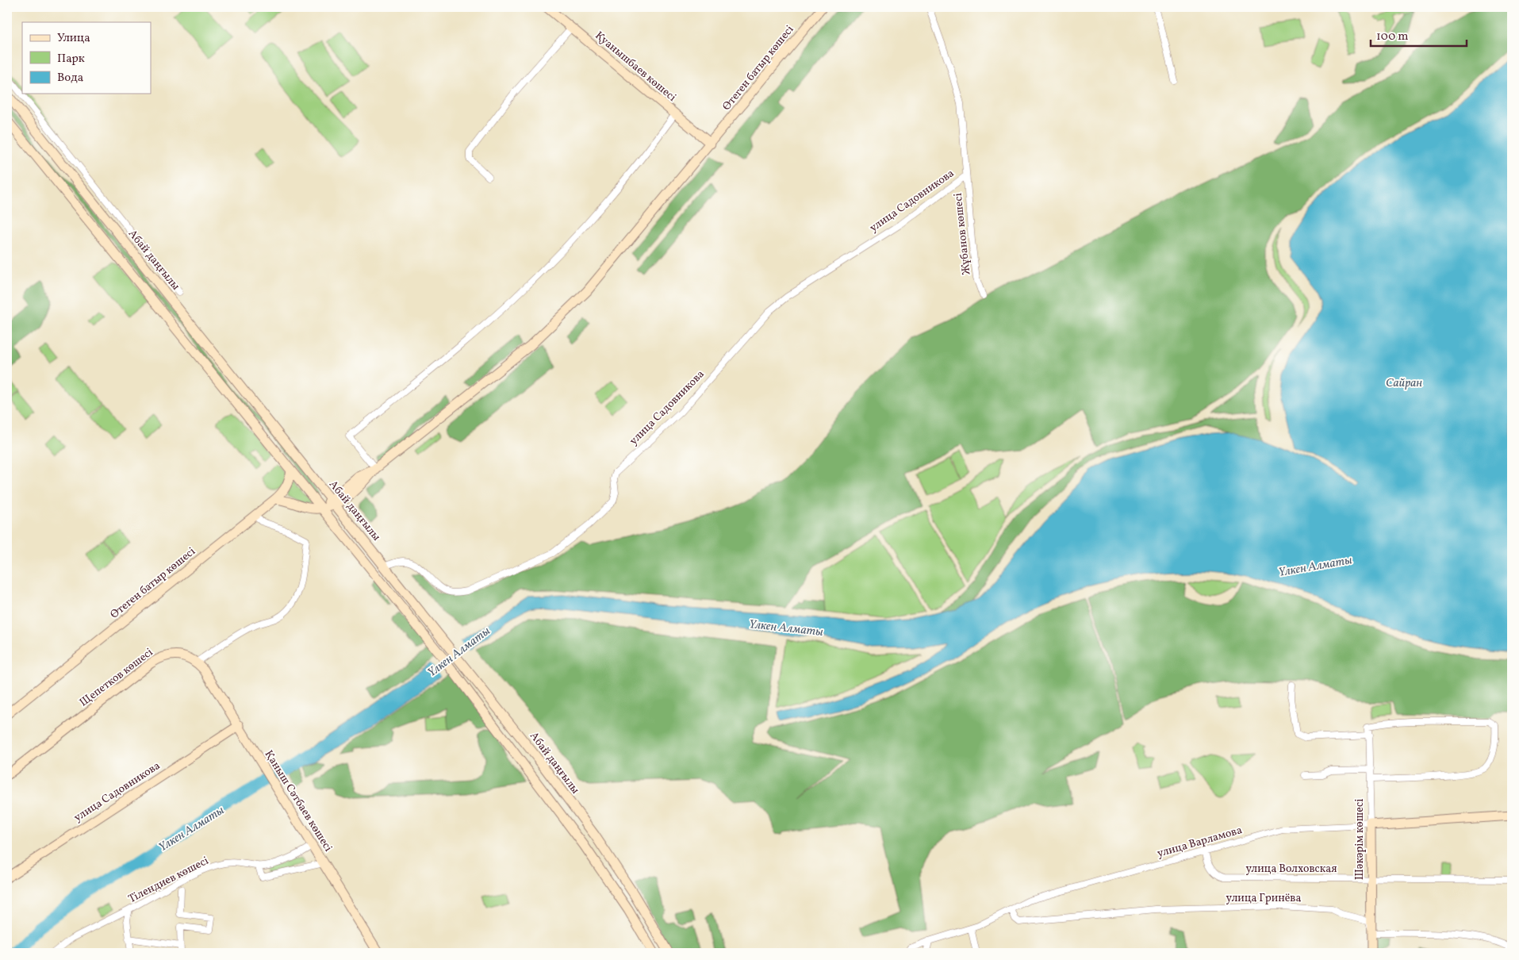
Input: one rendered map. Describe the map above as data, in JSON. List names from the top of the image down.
{
  "streets": {
    "main road": [
      "Қуанышбаев көшесі",
      "Өтеген батыр көшесі",
      "улица Садовникова",
      "Абай даңғылы",
      "Щепетков көшесі",
      "Қаныш Сәтбаев көшесі",
      "Шәкәрім көшесі",
      "улица Варламова"
    ],
    "street": [
      "Жұбанов көшесі",
      "улица Волховская",
      "Тілендиев көшесі",
      "улица Гринёва"
    ]
  },
  "crossings": [
    ["Қуанышбаев көшесі", "Өтеген батыр көшесі"],
    ["улица Садовникова", "Жұбанов көшесі"],
    ["улица Садовникова", "Абай даңғылы"],
    ["улица Садовникова", "Қаныш Сәтбаев көшесі"],
    ["Щепетков көшесі", "Қаныш Сәтбаев көшесі"],
    ["Қаныш Сәтбаев көшесі", "Тілендиев көшесі"],
    ["Шәкәрім көшесі", "улица Варламова"],
    ["Шәкәрім көшесі", "улица Волховская"],
    ["Шәкәрім көшесі", "улица Гринёва"],
    ["улица Варламова", "улица Волховская"],
    ["улица Варламова", "улица Гринёва"]
  ],
  "water": ["Сайран", "Үлкен Алматы"],
  "legend": ["Улица", "Парк", "Вода"],
  "scale_bar": "100 m"
}
